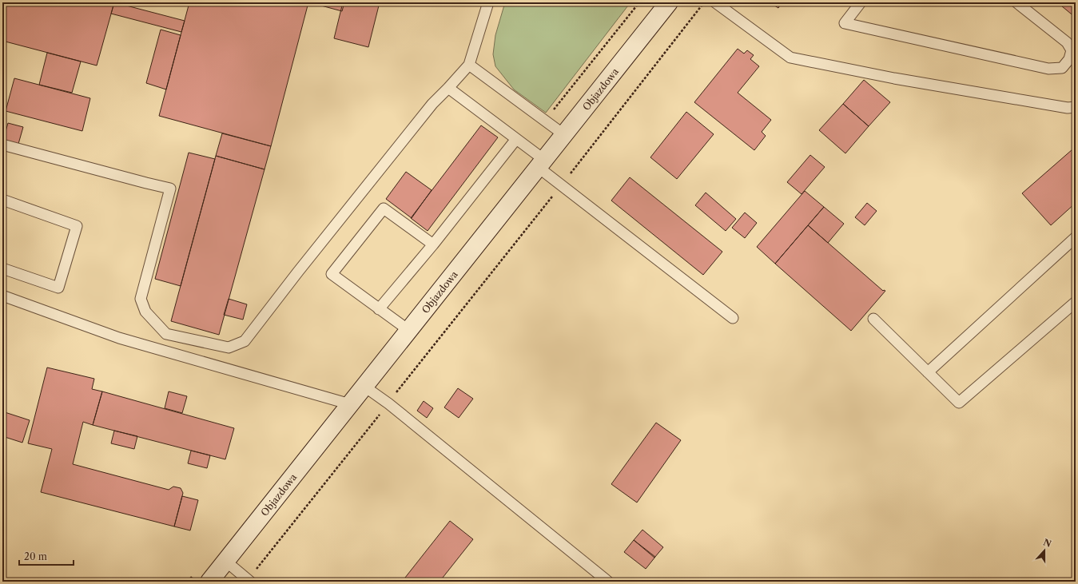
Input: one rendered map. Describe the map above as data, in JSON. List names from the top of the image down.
{
  "streets": {
    "street": ["Objazdowa"]
  },
  "scale_bar": "20 m",
  "north": "top"
}
